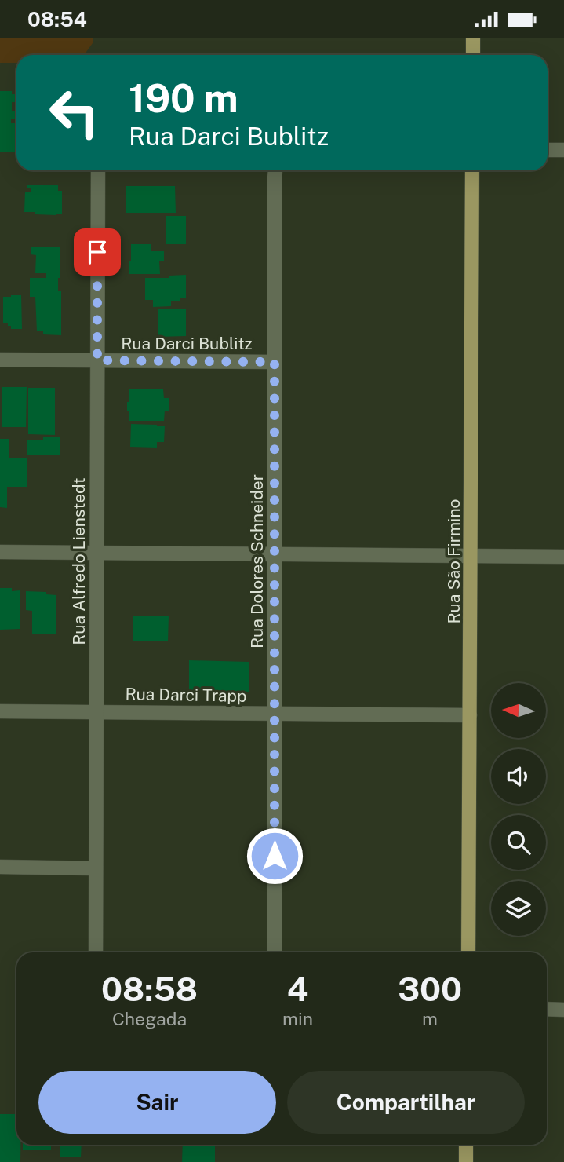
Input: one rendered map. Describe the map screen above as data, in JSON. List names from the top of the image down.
{
  "streets": {
    "main road": ["Rua São Firmino"],
    "street": [
      "Rua Darci Bublitz",
      "Rua Alfredo Lienstedt",
      "Rua Dolores Schneider",
      "Rua Darci Trapp"
    ]
  },
  "crossings": [
    ["Rua Darci Bublitz", "Rua Alfredo Lienstedt"],
    ["Rua Darci Bublitz", "Rua Dolores Schneider"],
    ["Rua Alfredo Lienstedt", "Rua Darci Trapp"],
    ["Rua Dolores Schneider", "Rua Darci Trapp"],
    ["Rua São Firmino", "Rua Darci Trapp"]
  ],
  "north": "left",
  "page": {
    "status": "08:54",
    "turn": ["190 m", "Rua Darci Bublitz"],
    "eta": [
      "08:58",
      "Chegada",
      "4",
      "min",
      "300",
      "m"
    ],
    "buttons": ["Sair", "Compartilhar"]
  }
}
